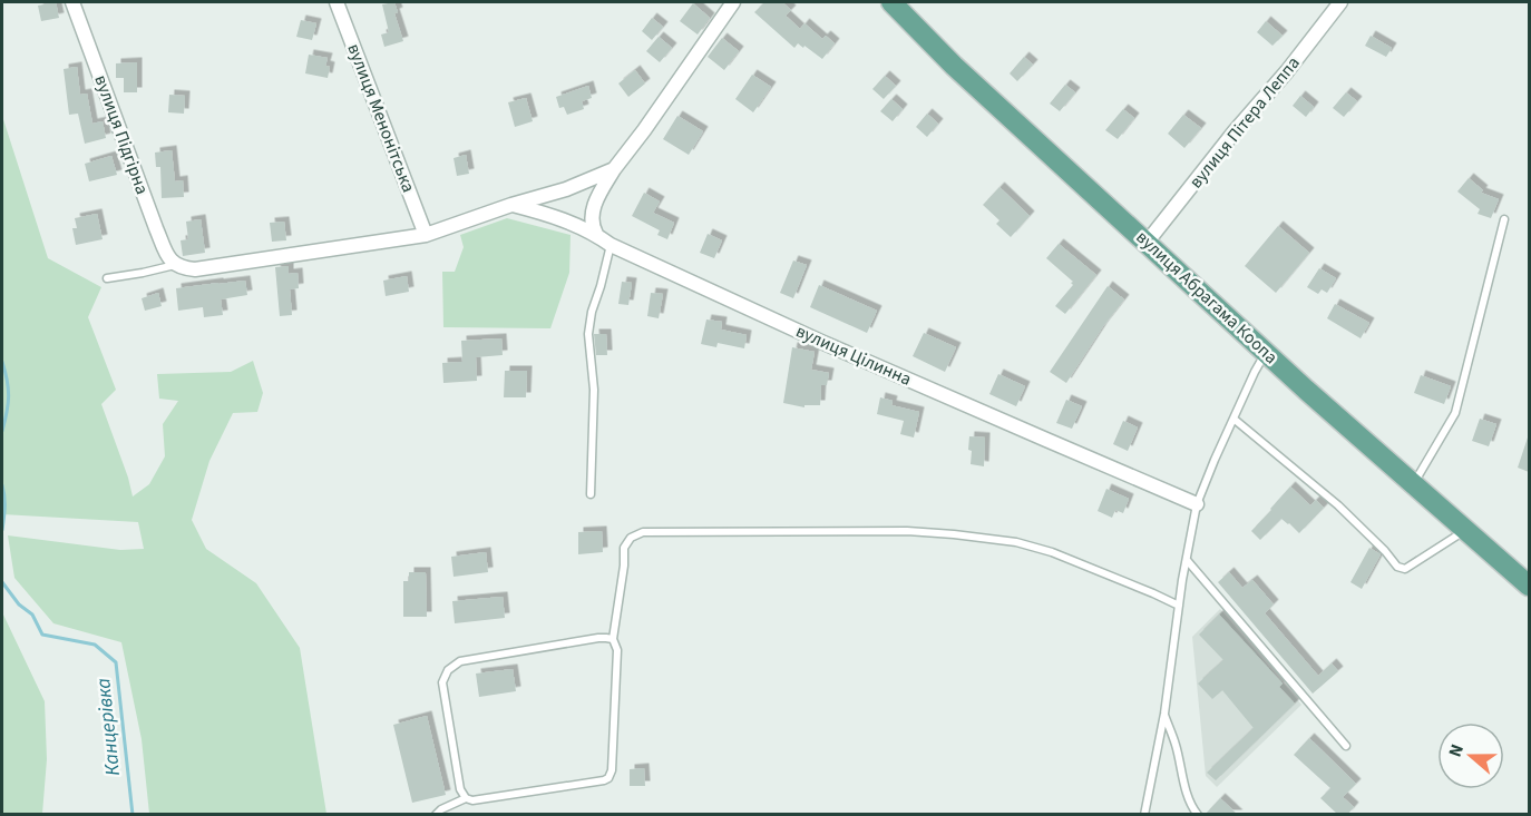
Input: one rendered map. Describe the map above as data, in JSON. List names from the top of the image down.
{
  "streets": {
    "main road": ["вулиця Абрагама Коопа"],
    "street": [
      "вулиця Менонітська",
      "вулиця Пітера Леппа",
      "вулиця Підгірна",
      "вулиця Цілинна"
    ]
  },
  "crossings": [
    ["вулиця Пітера Леппа", "вулиця Абрагама Коопа"]
  ],
  "water": ["Канцерівка"],
  "north": "left"
}
